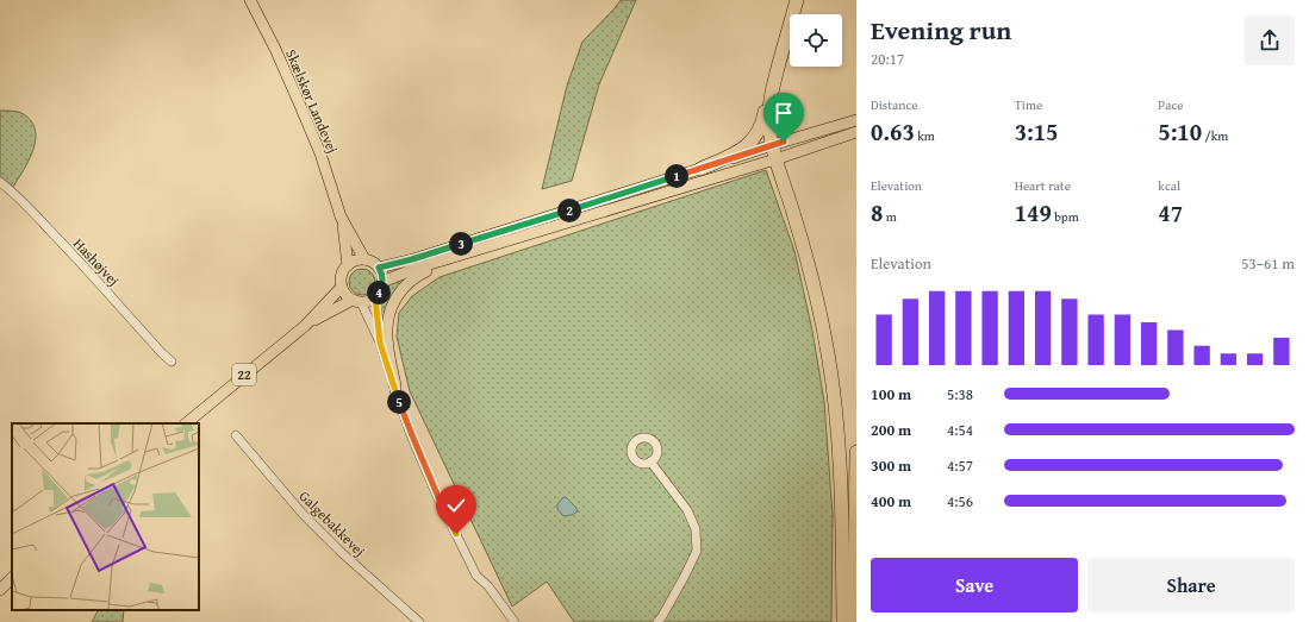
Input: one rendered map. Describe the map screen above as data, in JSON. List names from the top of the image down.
{
  "streets": {
    "main road": ["Skælskør Landevej", "22"],
    "street": ["Hashøjvej", "Galgebakkevej"]
  },
  "crossings": [
    ["Skælskør Landevej", "22"]
  ],
  "page": {
    "heading": ["Evening run", "20:17"],
    "stats": [
      ["Distance", "0.63 km"],
      ["Time", "3:15"],
      ["Pace", "5:10 /km"],
      ["Elevation", "8 m"],
      ["Heart rate", "149 bpm"],
      ["kcal", "47"]
    ],
    "pins": [
      "1",
      "2",
      "3",
      "4",
      "5"
    ],
    "chart": ["Elevation", "53–61 m"],
    "list": [
      {
        "name": "100 m",
        "note": "5:38"
      },
      {
        "name": "200 m",
        "note": "4:54"
      },
      {
        "name": "300 m",
        "note": "4:57"
      },
      {
        "name": "400 m",
        "note": "4:56"
      }
    ],
    "buttons": ["Save", "Share"]
  }
}
